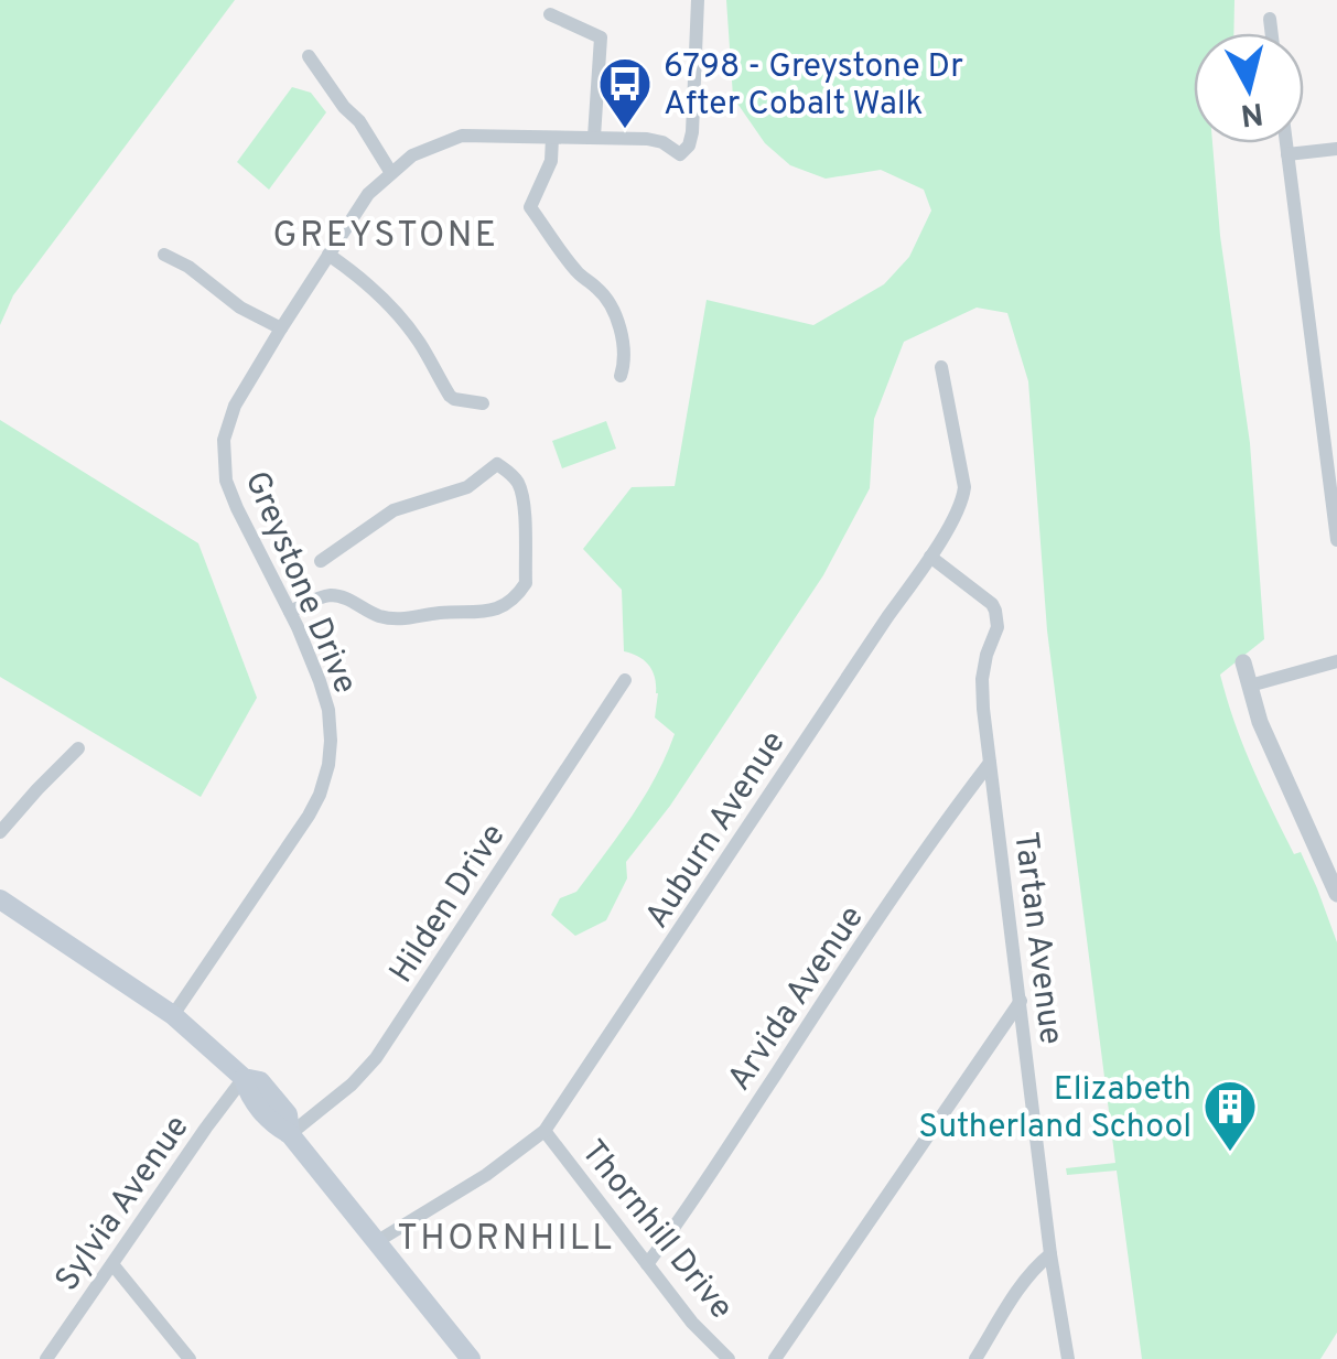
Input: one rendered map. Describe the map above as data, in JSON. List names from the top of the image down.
{
  "streets": {
    "street": [
      "Greystone Drive",
      "Auburn Avenue",
      "Hilden Drive",
      "Tartan Avenue",
      "Arvida Avenue",
      "Sylvia Avenue",
      "Thornhill Drive"
    ]
  },
  "crossings": [
    ["Auburn Avenue", "Tartan Avenue"],
    ["Auburn Avenue", "Thornhill Drive"],
    ["Tartan Avenue", "Arvida Avenue"],
    ["Arvida Avenue", "Thornhill Drive"]
  ],
  "districts": ["GREYSTONE", "THORNHILL"],
  "places": {
    "bus stop": ["6798 - Greystone Dr After Cobalt Walk"],
    "building": ["Elizabeth Sutherland School"]
  },
  "north": "bottom"
}
